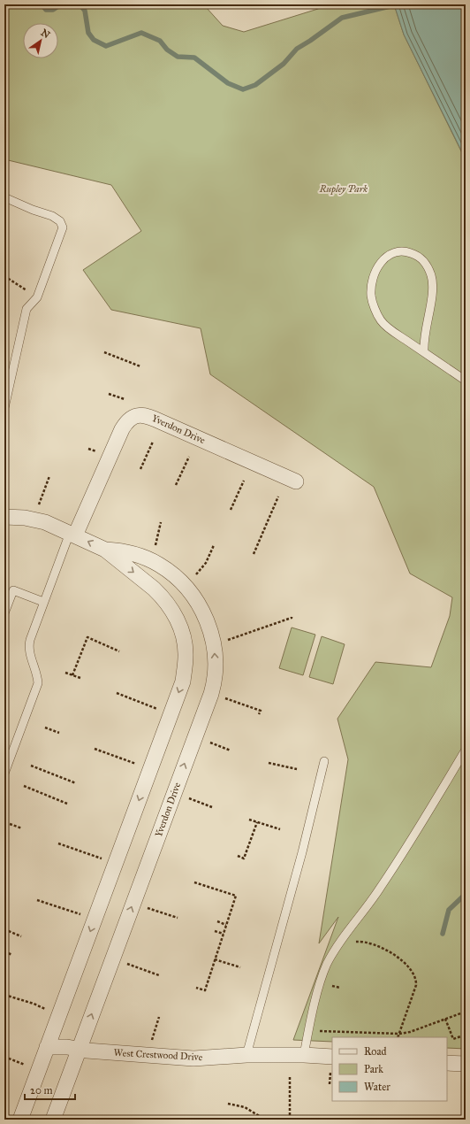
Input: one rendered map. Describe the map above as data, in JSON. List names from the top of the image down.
{
  "streets": {
    "street": ["Yverdon Drive", "West Crestwood Drive"]
  },
  "crossings": [
    ["Yverdon Drive", "West Crestwood Drive"]
  ],
  "parks": ["Rupley Park"],
  "legend": ["Road", "Park", "Water"],
  "scale_bar": "20 m",
  "north": "top right"
}
